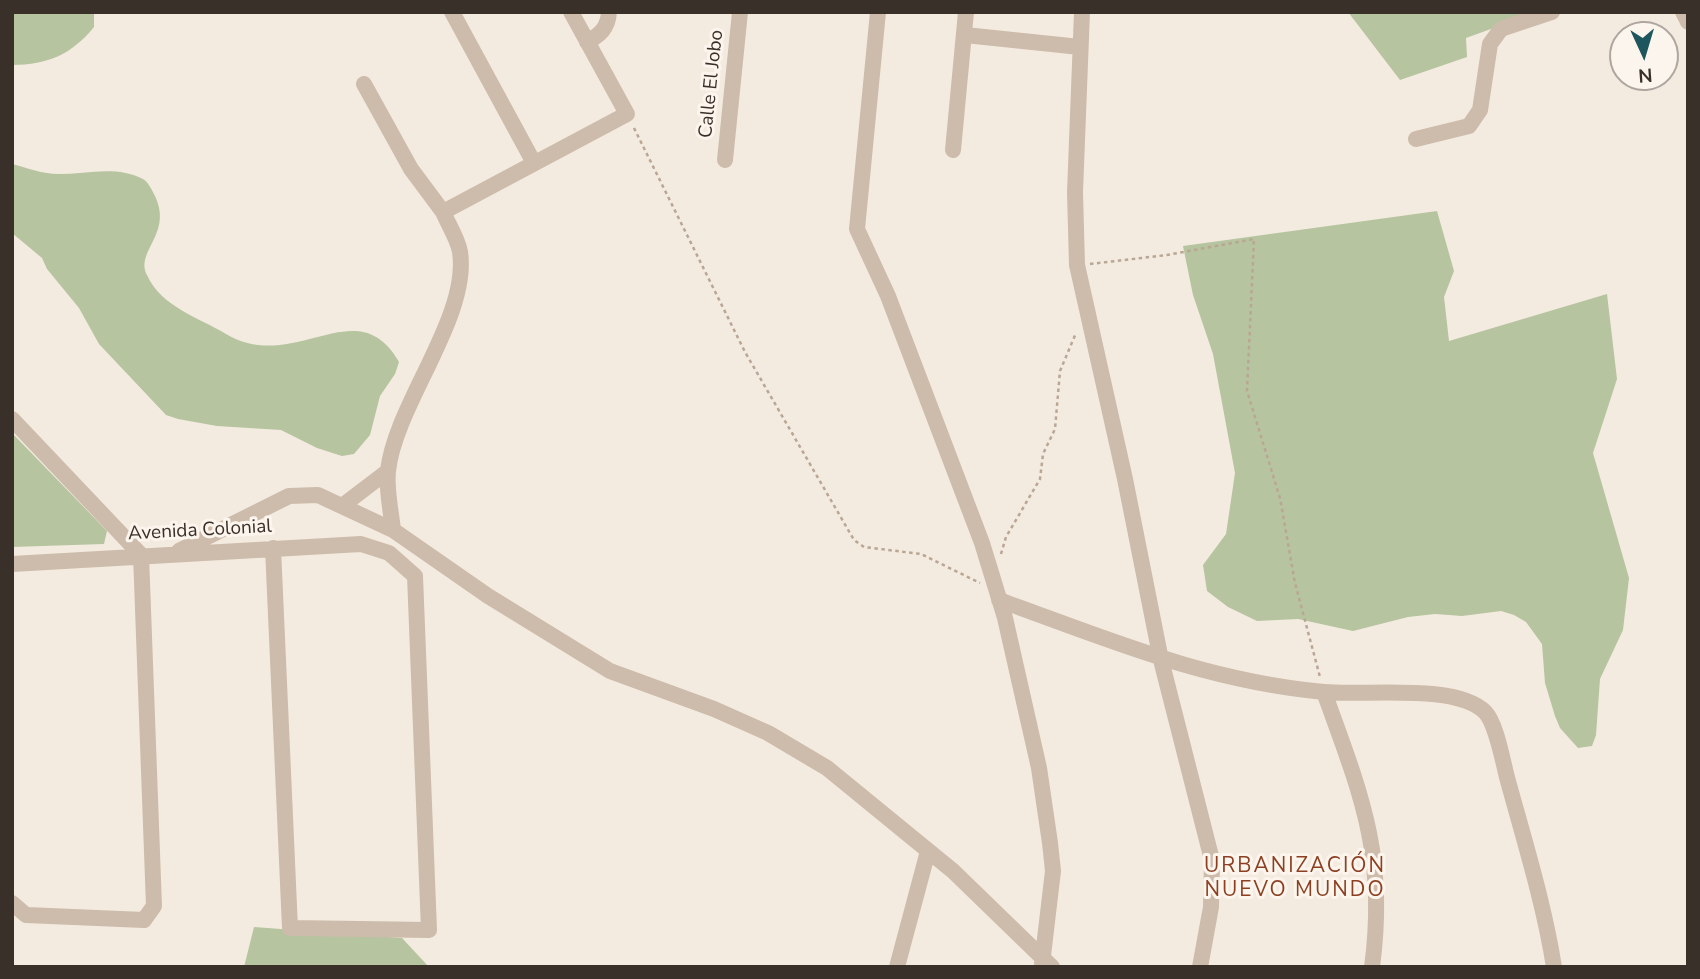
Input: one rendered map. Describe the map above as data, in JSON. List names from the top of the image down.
{
  "streets": {
    "street": ["Calle El Jobo", "Avenida Colonial"]
  },
  "districts": ["URBANIZACIÓN NUEVO MUNDO"],
  "north": "bottom"
}
